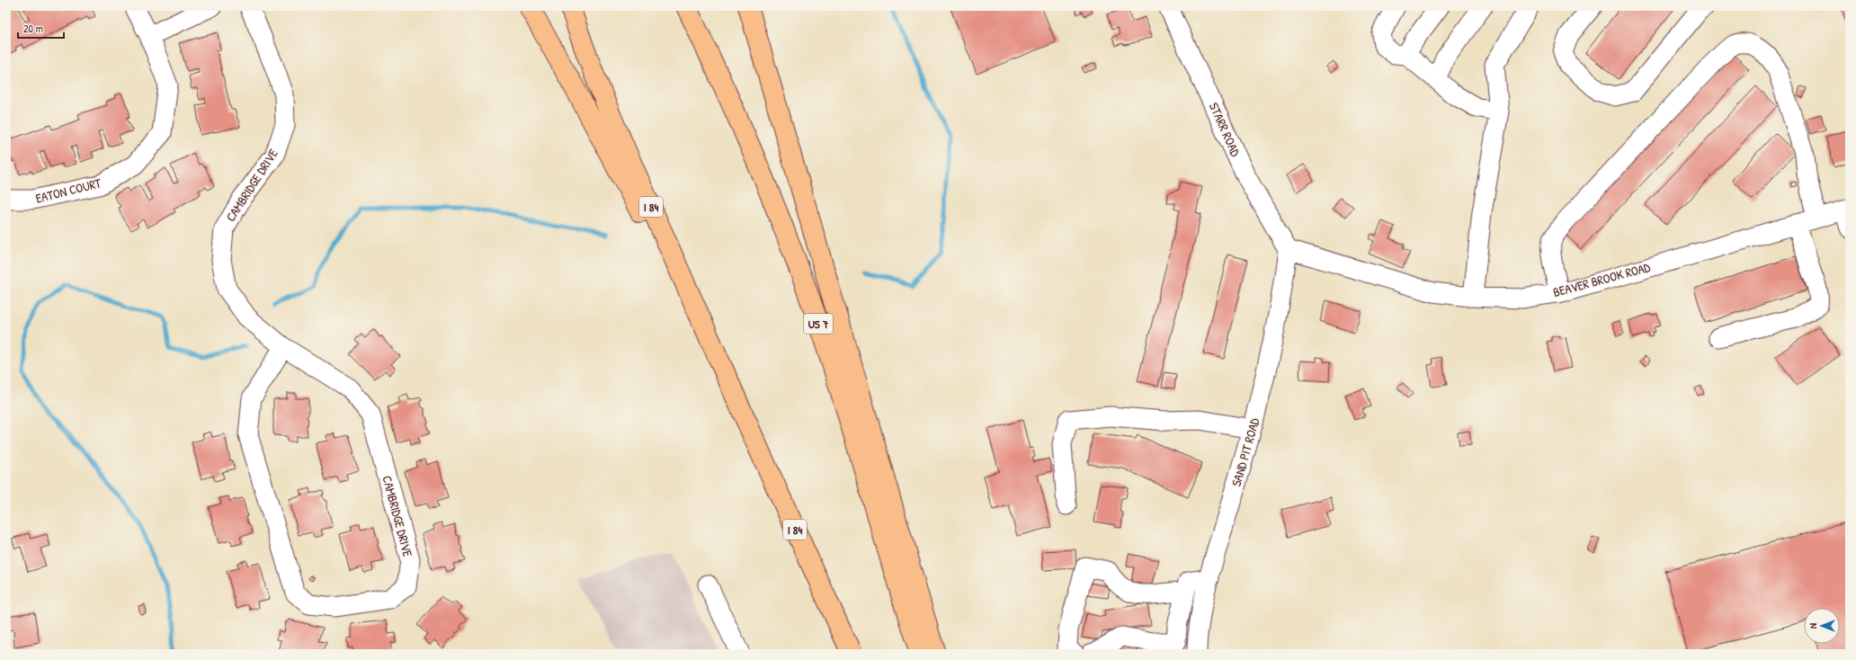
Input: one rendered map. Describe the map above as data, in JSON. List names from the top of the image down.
{
  "streets": {
    "highway": ["I 84", "US 7"],
    "street": [
      "STARR ROAD",
      "CAMBRIDGE DRIVE",
      "EATON COURT",
      "BEAVER BROOK ROAD",
      "SAND PIT ROAD"
    ]
  },
  "crossings": [
    ["STARR ROAD", "BEAVER BROOK ROAD"],
    ["STARR ROAD", "SAND PIT ROAD"],
    ["BEAVER BROOK ROAD", "SAND PIT ROAD"]
  ],
  "scale_bar": "20 m",
  "north": "left"
}
